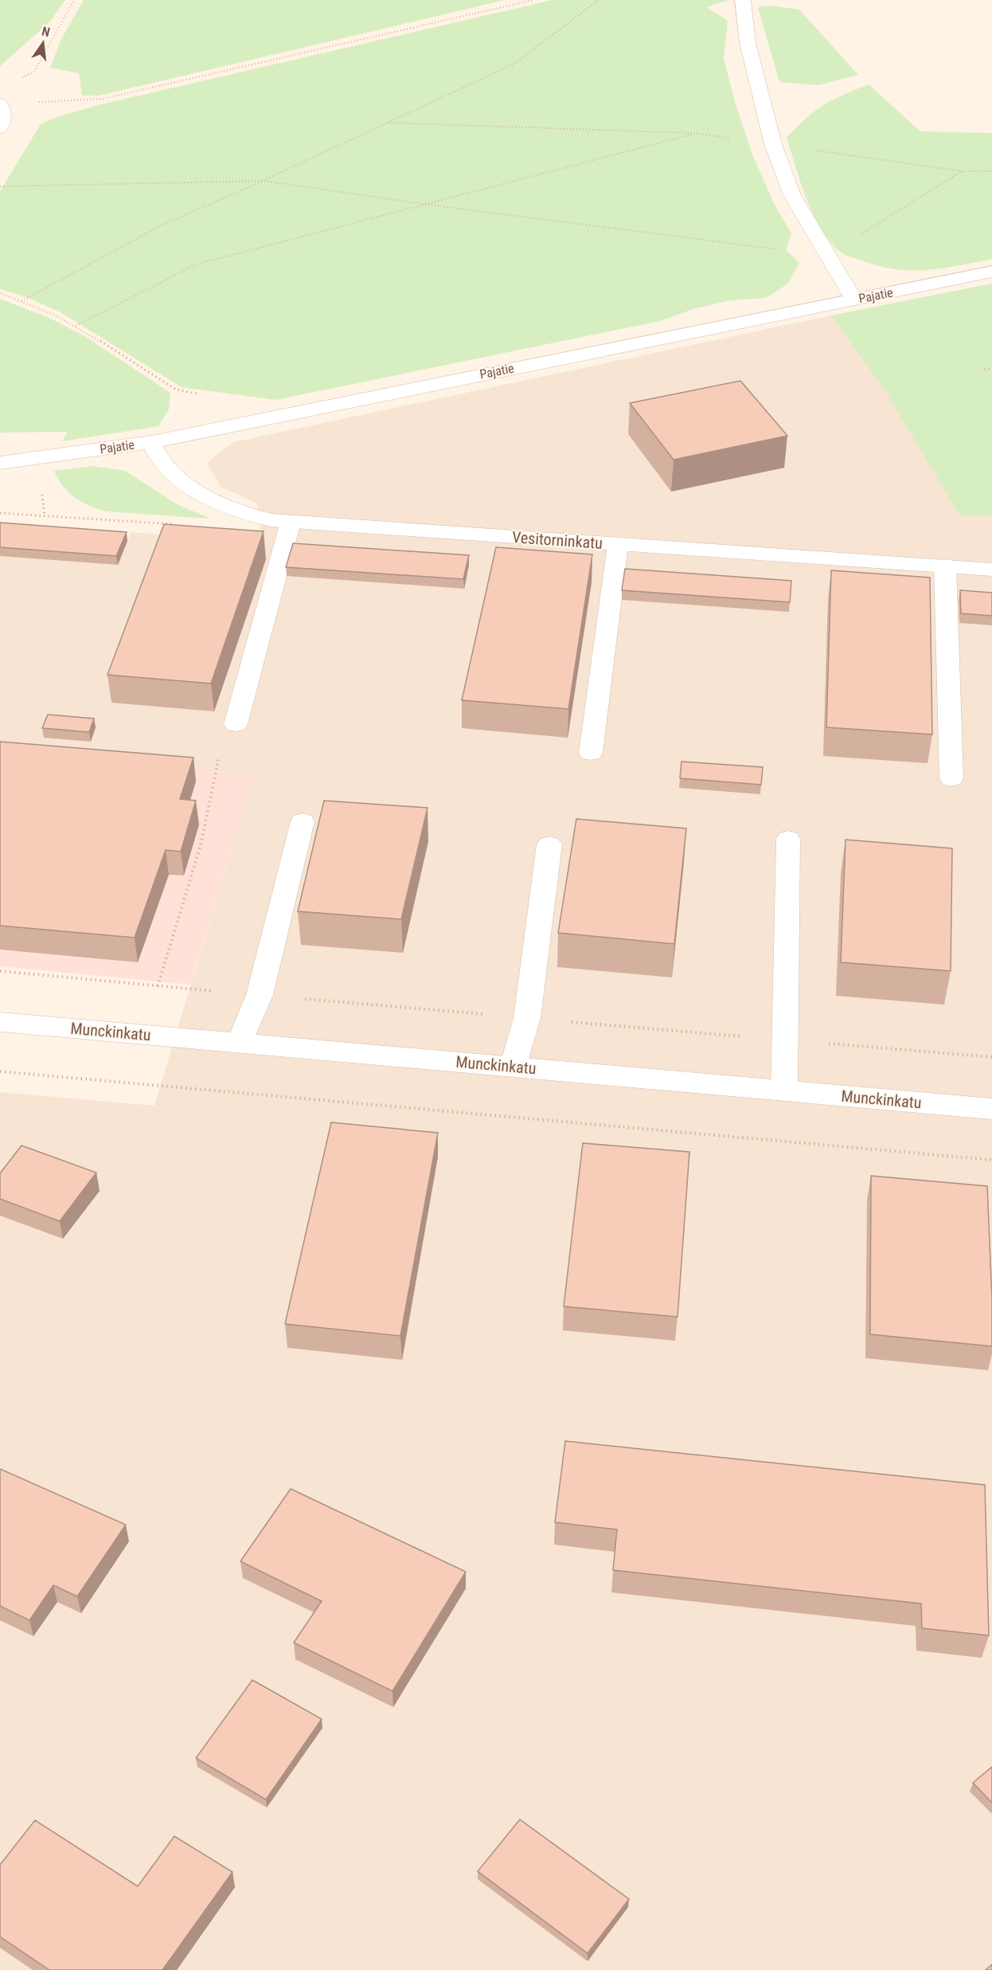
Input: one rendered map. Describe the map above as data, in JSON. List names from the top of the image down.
{
  "streets": {
    "street": ["Pajatie", "Vesitorninkatu", "Munckinkatu"]
  },
  "crossings": [
    ["Pajatie", "Vesitorninkatu"]
  ],
  "north": "top"
}
